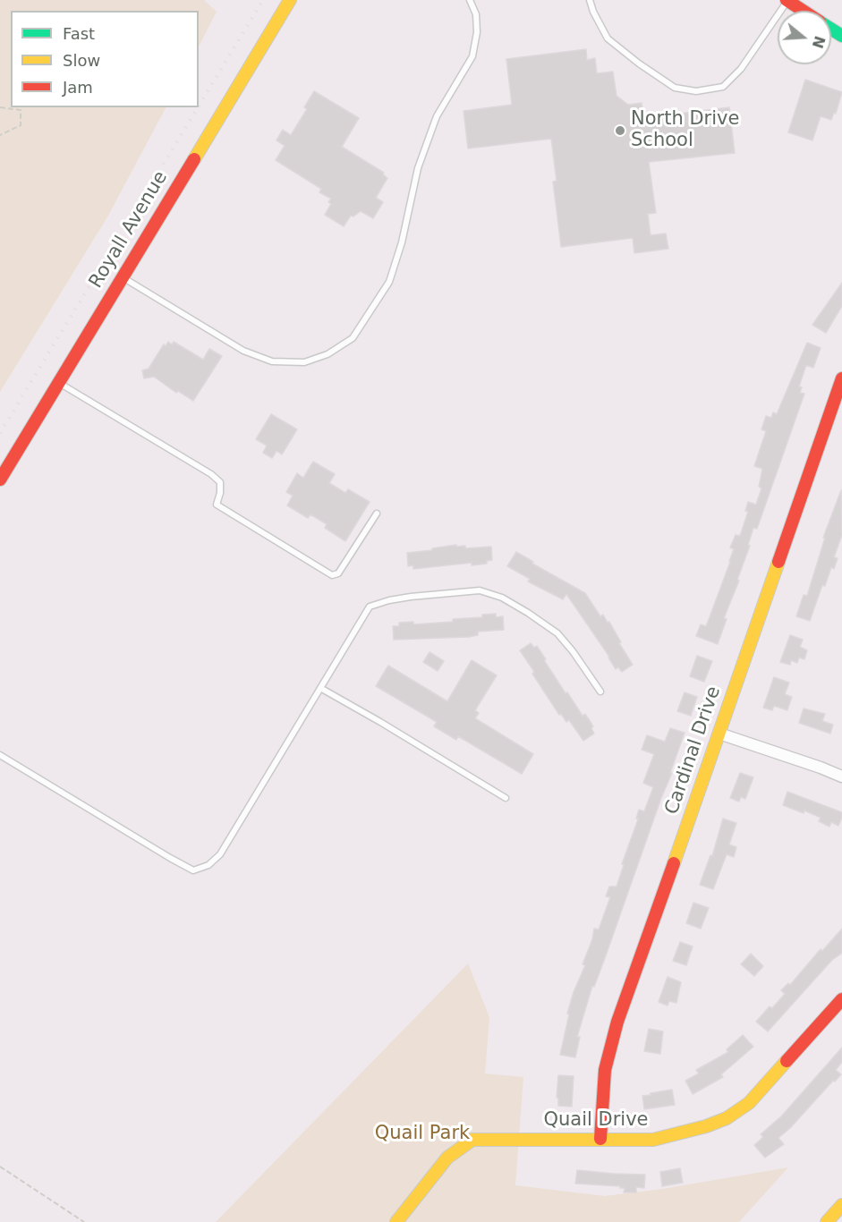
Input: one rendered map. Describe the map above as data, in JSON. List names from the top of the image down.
{
  "streets": {
    "main road": ["Royall Avenue", "Cardinal Drive", "Quail Drive"]
  },
  "crossings": [
    ["Cardinal Drive", "Quail Drive"]
  ],
  "parks": ["Quail Park"],
  "places": ["North Drive School"],
  "legend": ["Fast", "Slow", "Jam"],
  "north": "right"
}
